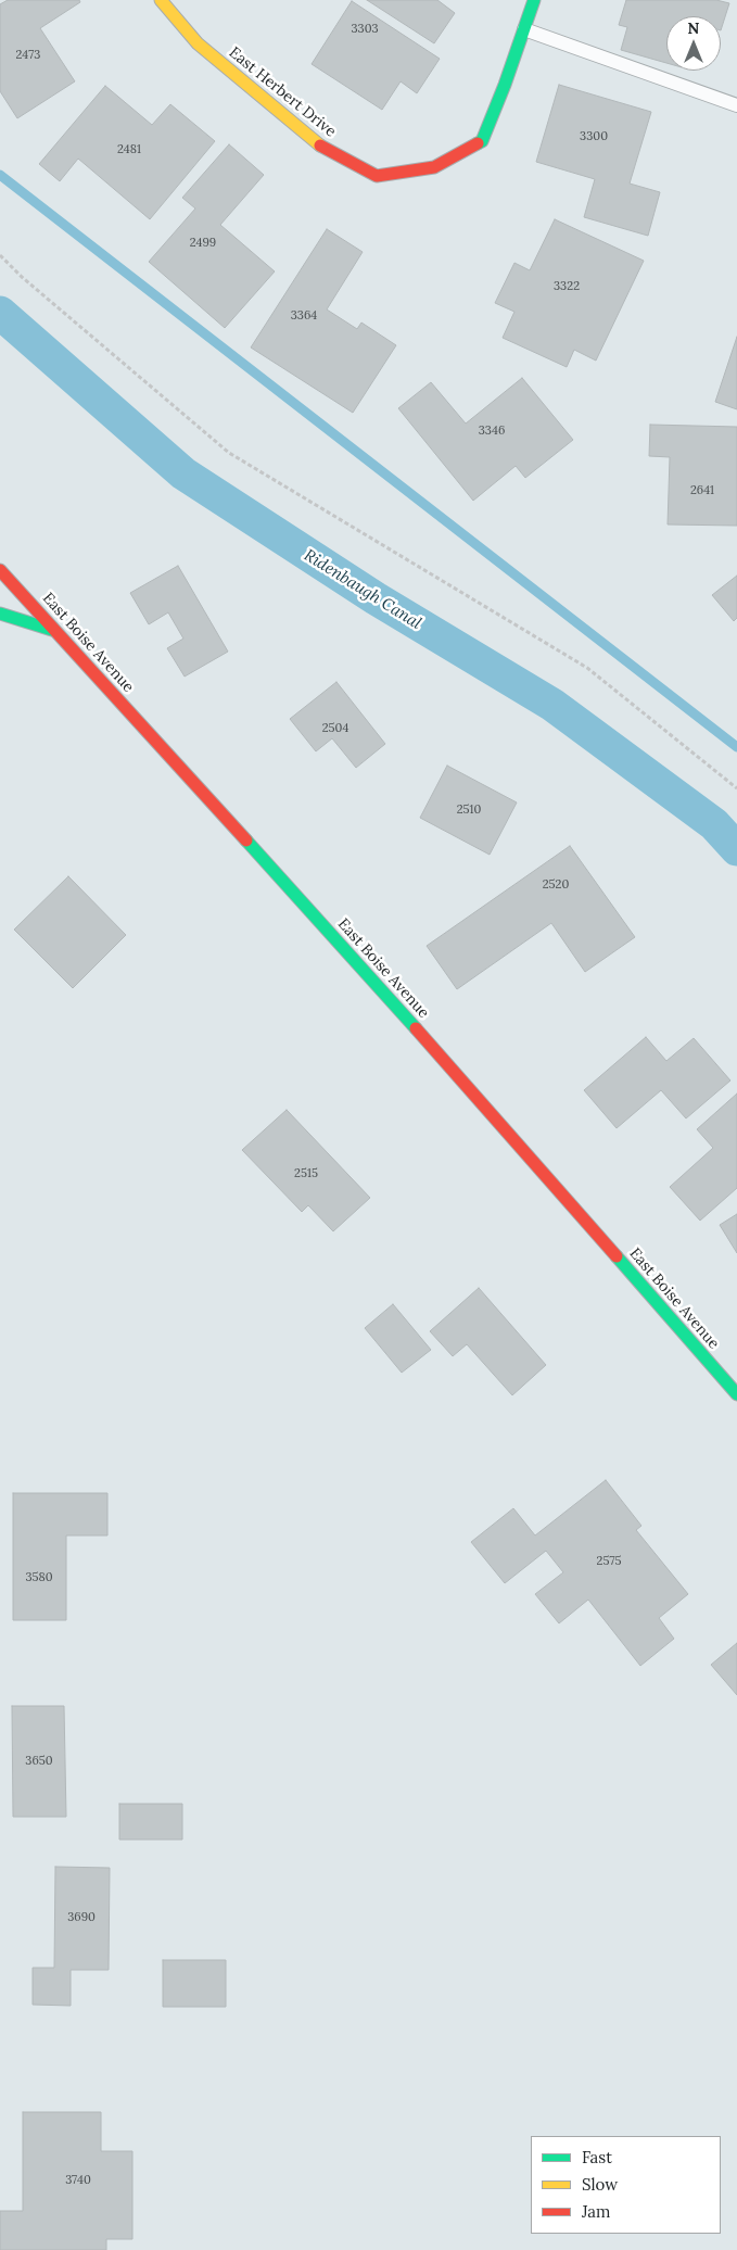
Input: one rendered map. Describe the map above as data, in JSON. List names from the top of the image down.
{
  "streets": {
    "street": ["East Herbert Drive", "East Boise Avenue"]
  },
  "water": ["Ridenbaugh Canal"],
  "house_numbers": [
    "3303",
    "2473",
    "3300",
    "2481",
    "2499",
    "3322",
    "3364",
    "3346",
    "2641",
    "2504",
    "2510",
    "2520",
    "2515",
    "2575",
    "3580",
    "3650",
    "3690",
    "3740"
  ],
  "legend": ["Fast", "Slow", "Jam"],
  "north": "top"
}
